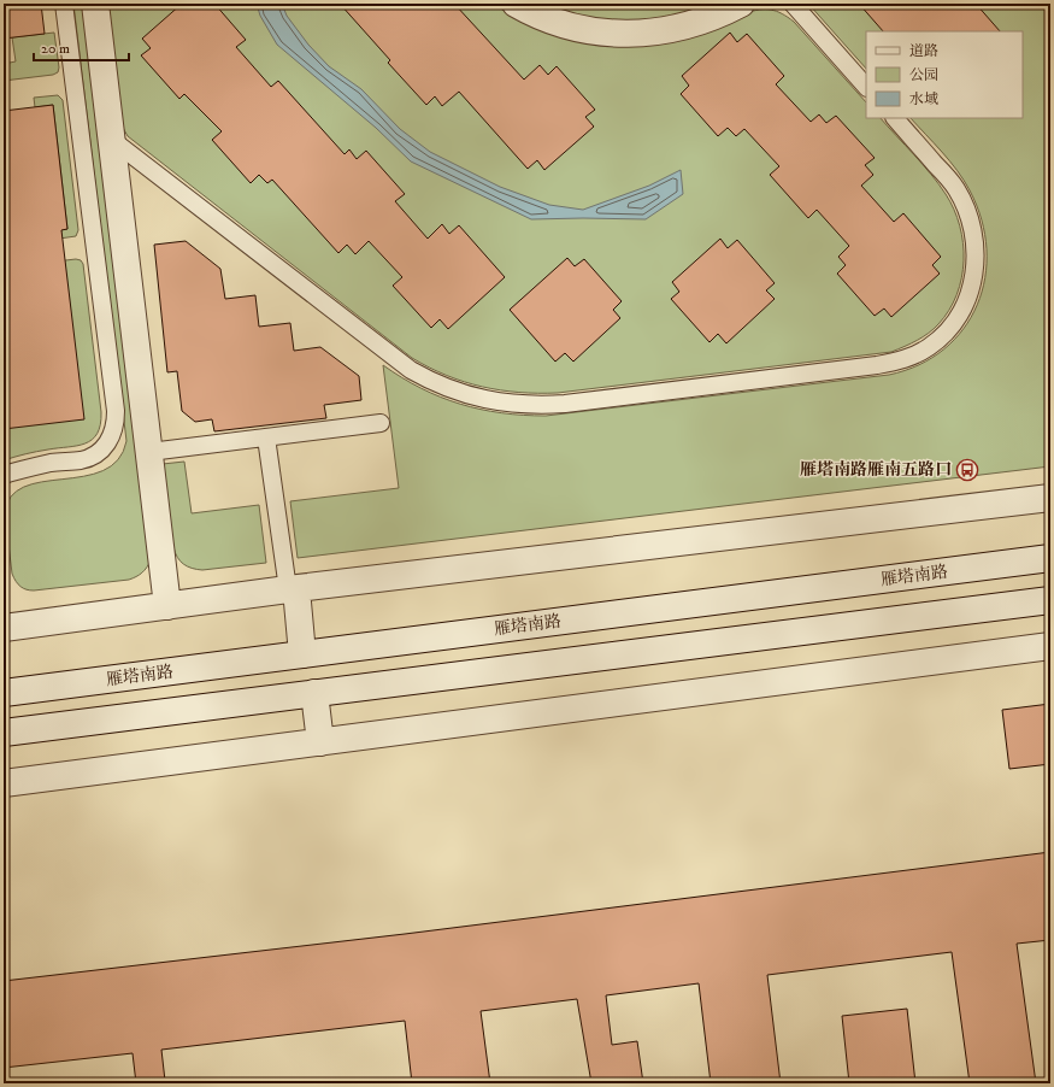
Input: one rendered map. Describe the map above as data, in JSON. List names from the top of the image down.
{
  "streets": {
    "street": ["雁塔南路"]
  },
  "places": {
    "bus stop": ["雁塔南路雁南五路口"]
  },
  "legend": ["道路", "公园", "水域"],
  "scale_bar": "20 m"
}
